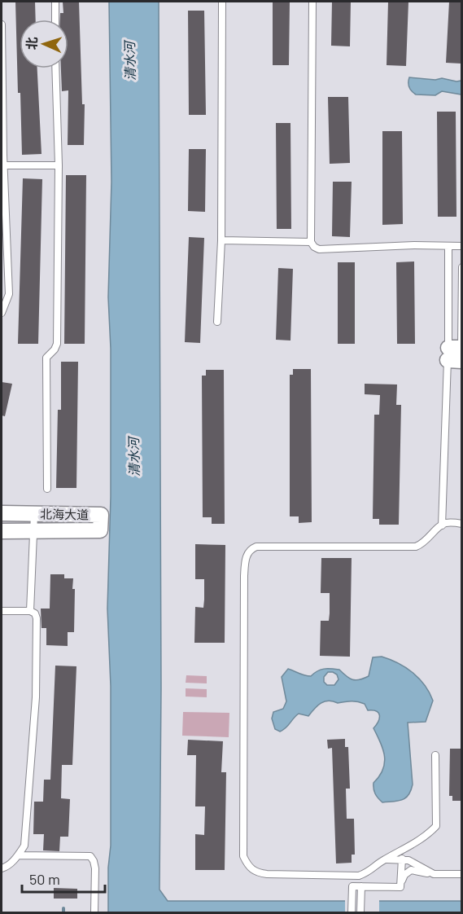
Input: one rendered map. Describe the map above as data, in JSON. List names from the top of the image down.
{
  "streets": {
    "street": ["北海大道"]
  },
  "water": ["清水河"],
  "scale_bar": "50 m",
  "north": "left"
}
